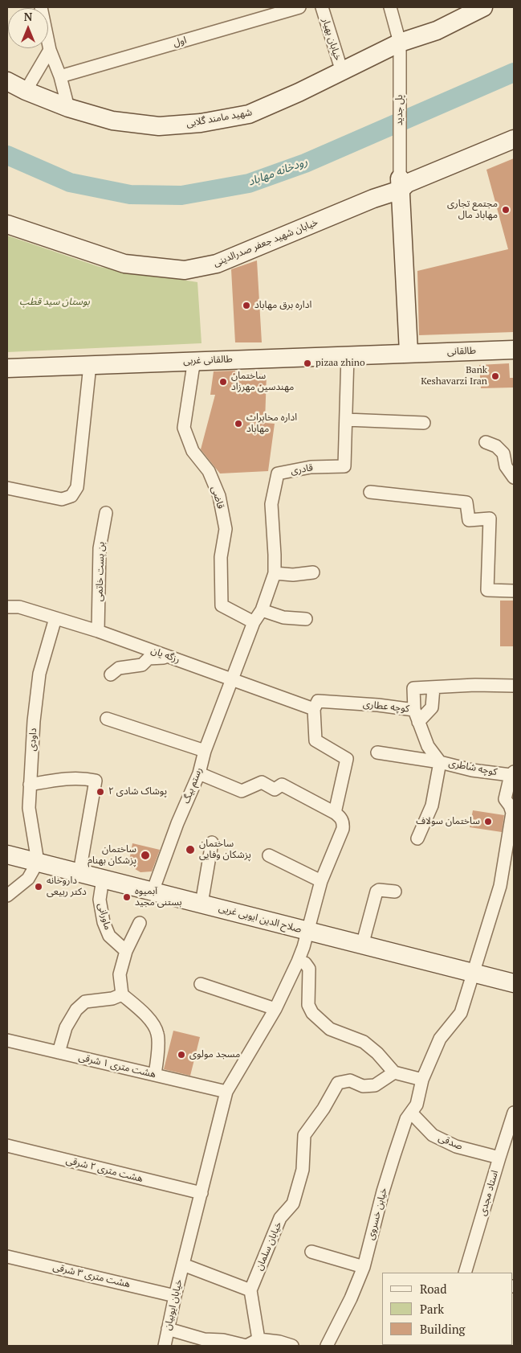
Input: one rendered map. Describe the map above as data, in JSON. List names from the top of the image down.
{
  "streets": {
    "street": [
      "خیابان بهیار",
      "اول",
      "پل جدید",
      "شهید مامند گلابی",
      "خیابان شهید جعفر صدرالدینی",
      "طالقانی",
      "طالقانی غربی",
      "قادری",
      "قاضی",
      "بن بست خاتمی",
      "رزگه یان",
      "کوچه عطاری",
      "داودی",
      "کوچه شاطری",
      "رستم بیگ",
      "ماورانی",
      "صلاح الدین ایوبی غریی",
      "هشت متری ۱ شرقی",
      "صدقی",
      "هشت متری ۲ شرقی",
      "استاد مجدی",
      "خیابن خسروی",
      "خیابان سلمان",
      "هشت متری ۳ شرقی",
      "خیابان ایوبیان"
    ]
  },
  "crossings": [
    ["خیابان بهیار", "شهید مامند گلابی"],
    ["پل جدید", "شهید مامند گلابی"],
    ["پل جدید", "خیابان شهید جعفر صدرالدینی"],
    ["طالقانی", "طالقانی غربی"],
    ["طالقانی غربی", "قادری"],
    ["طالقانی غربی", "قاضی"],
    ["قادری", "قاضی"],
    ["قادری", "رزگه یان"],
    ["قادری", "رستم بیگ"],
    ["بن بست خاتمی", "رزگه یان"],
    ["رزگه یان", "کوچه عطاری"],
    ["رزگه یان", "داودی"],
    ["رزگه یان", "رستم بیگ"],
    ["کوچه عطاری", "کوچه شاطری"],
    ["داودی", "صلاح الدین ایوبی غریی"],
    ["کوچه شاطری", "خیابن خسروی"],
    ["رستم بیگ", "صلاح الدین ایوبی غریی"],
    ["ماورانی", "صلاح الدین ایوبی غریی"],
    ["صلاح الدین ایوبی غریی", "خیابن خسروی"],
    ["صلاح الدین ایوبی غریی", "خیابان ایوبیان"],
    ["هشت متری ۱ شرقی", "خیابان ایوبیان"],
    ["صدقی", "استاد مجدی"],
    ["صدقی", "خیابن خسروی"],
    ["هشت متری ۲ شرقی", "خیابان ایوبیان"],
    ["هشت متری ۳ شرقی", "خیابان ایوبیان"]
  ],
  "water": ["رودخانه مهاباد"],
  "parks": ["بوستان سید قطب"],
  "places": [
    "مجتمع تجاری مهاباد مال",
    "اداره برق مهاباد",
    "pizaa zhino",
    "Bank Keshavarzi Iran",
    "ساختمان مهندسین مهرزاد",
    "اداره مخابرات مهاباد",
    "پوشاک شادی ۲",
    "ساختمان سولاف",
    "ساختمان پزشکان وفایی",
    "ساختمان پزشکان بهنام",
    "داروخانه دکتر ربیعی",
    "آبمیوه بستنی مجید",
    "مسجد مولوی"
  ],
  "legend": ["Road", "Park", "Building"],
  "north": "top"
}
